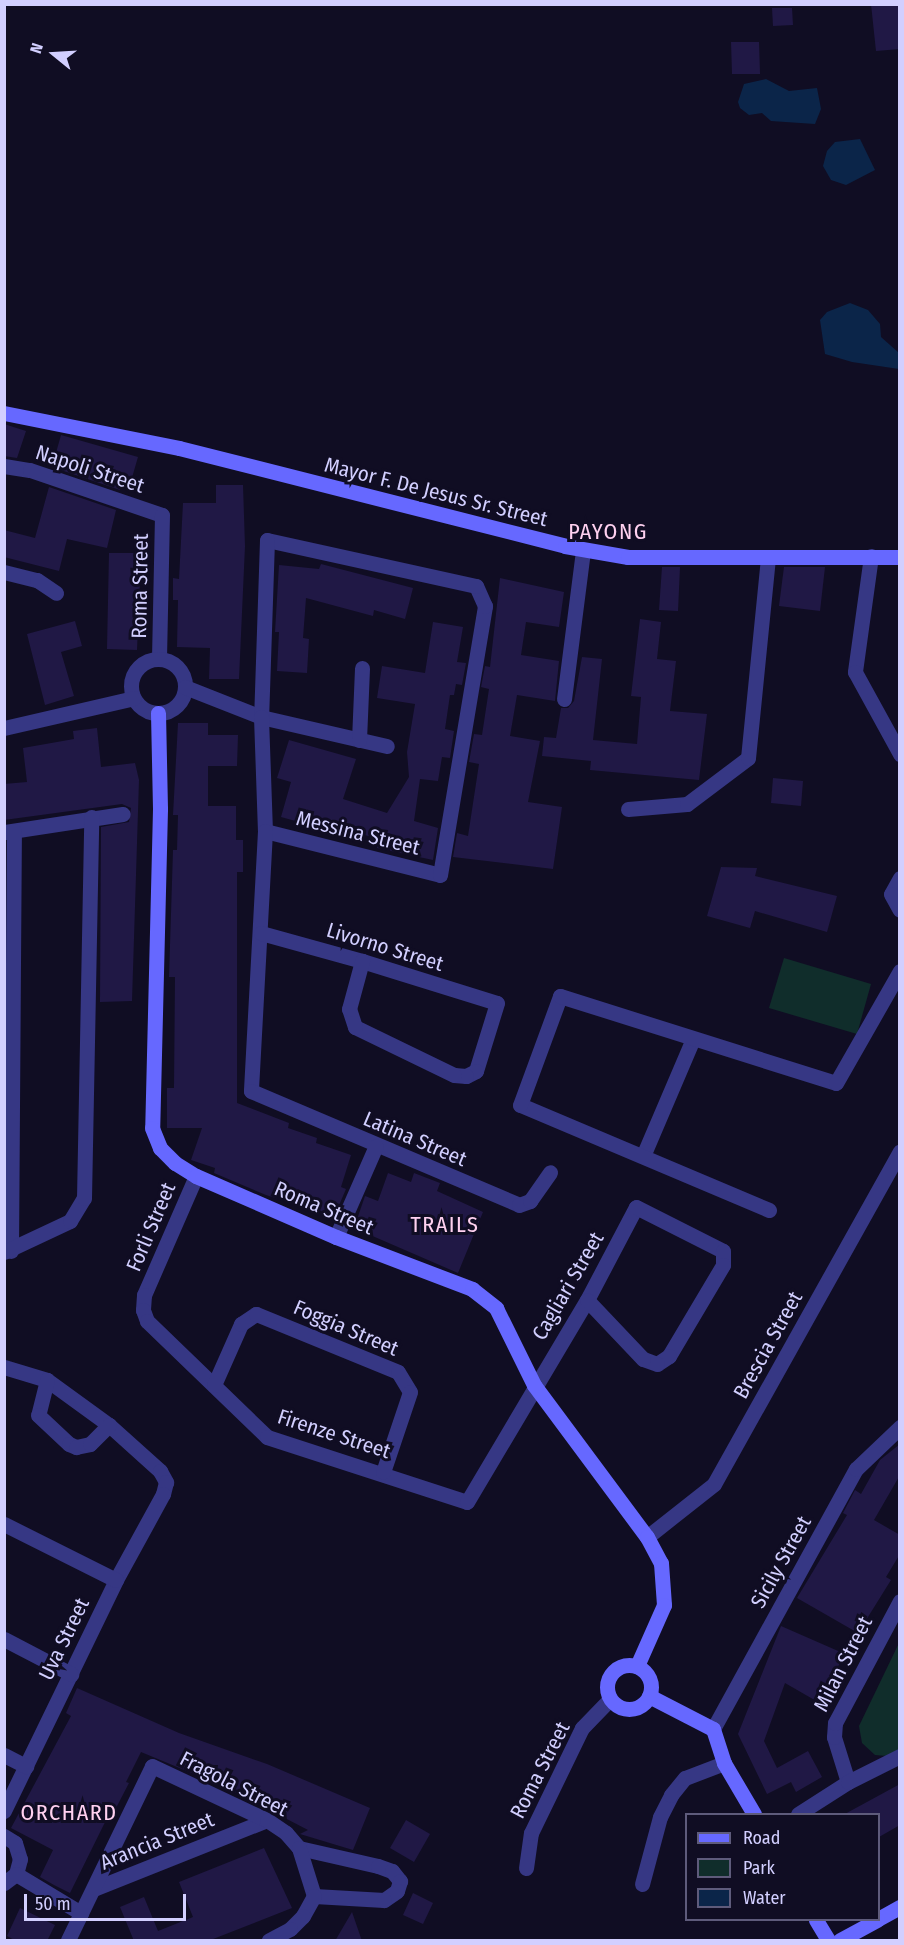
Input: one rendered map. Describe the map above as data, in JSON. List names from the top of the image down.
{
  "streets": {
    "street": [
      "Napoli Street",
      "Mayor F. De Jesus Sr. Street",
      "Roma Street",
      "Messina Street",
      "Livorno Street",
      "Latina Street",
      "Forli Street",
      "Cagliari Street",
      "Foggia Street",
      "Brescia Street",
      "Firenze Street",
      "Sicily Street",
      "Uva Street",
      "Milan Street",
      "Fragola Street",
      "Arancia Street"
    ]
  },
  "crossings": [
    ["Napoli Street", "Roma Street"],
    ["Roma Street", "Forli Street"],
    ["Roma Street", "Cagliari Street"],
    ["Roma Street", "Brescia Street"],
    ["Livorno Street", "Latina Street"],
    ["Forli Street", "Firenze Street"],
    ["Cagliari Street", "Firenze Street"],
    ["Foggia Street", "Firenze Street"],
    ["Fragola Street", "Arancia Street"]
  ],
  "districts": ["PAYONG", "TRAILS", "ORCHARD"],
  "legend": ["Road", "Park", "Water"],
  "scale_bar": "50 m",
  "north": "left"
}
